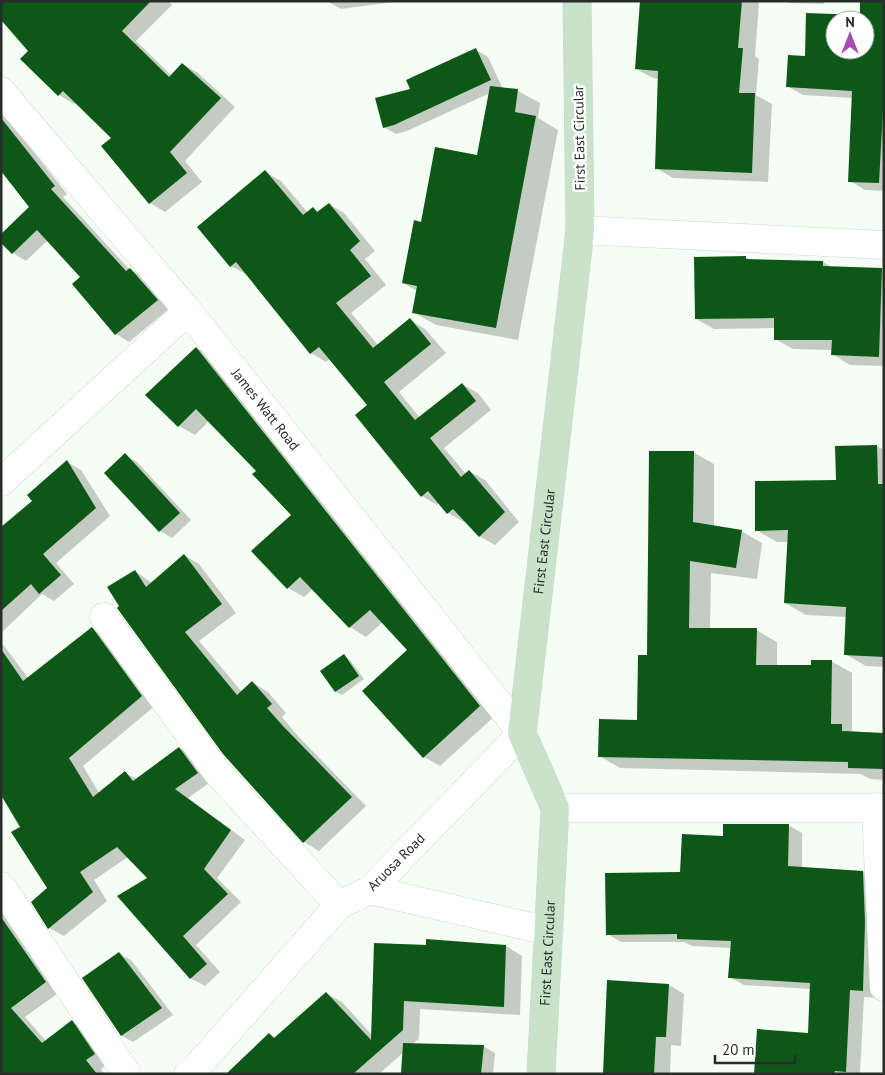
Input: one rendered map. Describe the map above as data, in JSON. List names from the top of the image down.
{
  "streets": {
    "street": ["First East Circular", "James Watt Road", "Aruosa Road"]
  },
  "crossings": [
    ["First East Circular", "James Watt Road"],
    ["First East Circular", "Aruosa Road"],
    ["James Watt Road", "Aruosa Road"]
  ],
  "scale_bar": "20 m",
  "north": "top"
}
